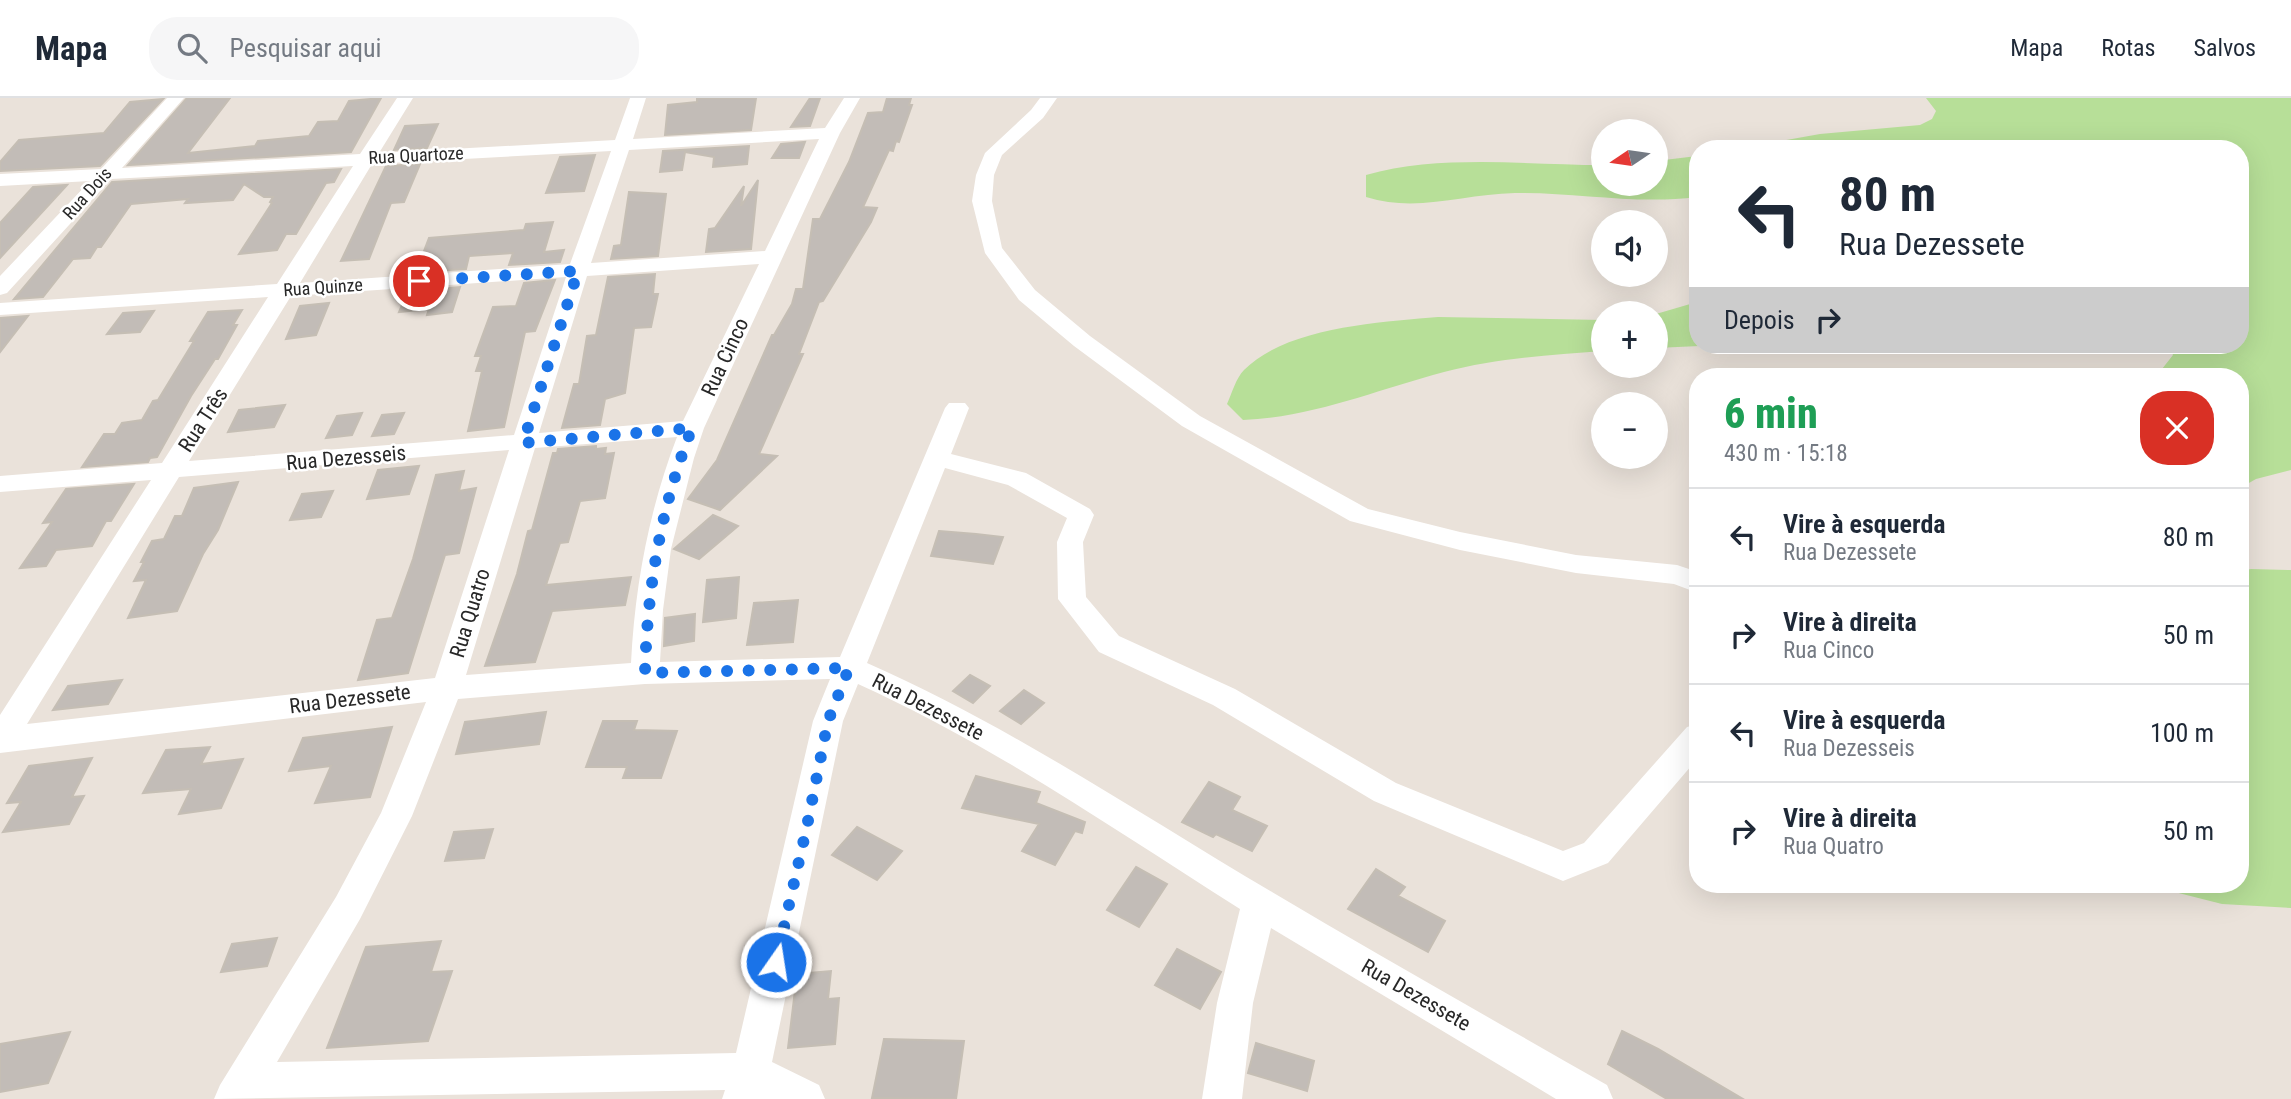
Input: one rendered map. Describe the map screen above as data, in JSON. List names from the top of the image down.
{
  "streets": {
    "street": [
      "Rua Quartoze",
      "Rua Dois",
      "Rua Quinze",
      "Rua Cinco",
      "Rua Três",
      "Rua Dezesseis",
      "Rua Quatro",
      "Rua Dezessete"
    ]
  },
  "crossings": [
    ["Rua Quartoze", "Rua Dois"],
    ["Rua Quartoze", "Rua Cinco"],
    ["Rua Quartoze", "Rua Três"],
    ["Rua Quartoze", "Rua Quatro"],
    ["Rua Quinze", "Rua Cinco"],
    ["Rua Quinze", "Rua Três"],
    ["Rua Quinze", "Rua Quatro"],
    ["Rua Cinco", "Rua Dezesseis"],
    ["Rua Cinco", "Rua Dezessete"],
    ["Rua Três", "Rua Dezesseis"],
    ["Rua Três", "Rua Dezessete"],
    ["Rua Dezesseis", "Rua Quatro"],
    ["Rua Quatro", "Rua Dezessete"]
  ],
  "north": "left",
  "page": {
    "header": "Mapa",
    "search": "Pesquisar aqui",
    "nav": ["Mapa", "Rotas", "Salvos"],
    "map_buttons": ["+", "−"],
    "turn": ["80 m", "Rua Dezessete"],
    "then": "Depois",
    "heading": ["6 min", "430 m · 15:18"],
    "list": [
      {
        "name": "Vire à esquerda",
        "note": "Rua Dezessete",
        "value": "80 m"
      },
      {
        "name": "Vire à direita",
        "note": "Rua Cinco",
        "value": "50 m"
      },
      {
        "name": "Vire à esquerda",
        "note": "Rua Dezesseis",
        "value": "100 m"
      },
      {
        "name": "Vire à direita",
        "note": "Rua Quatro",
        "value": "50 m"
      }
    ]
  }
}
